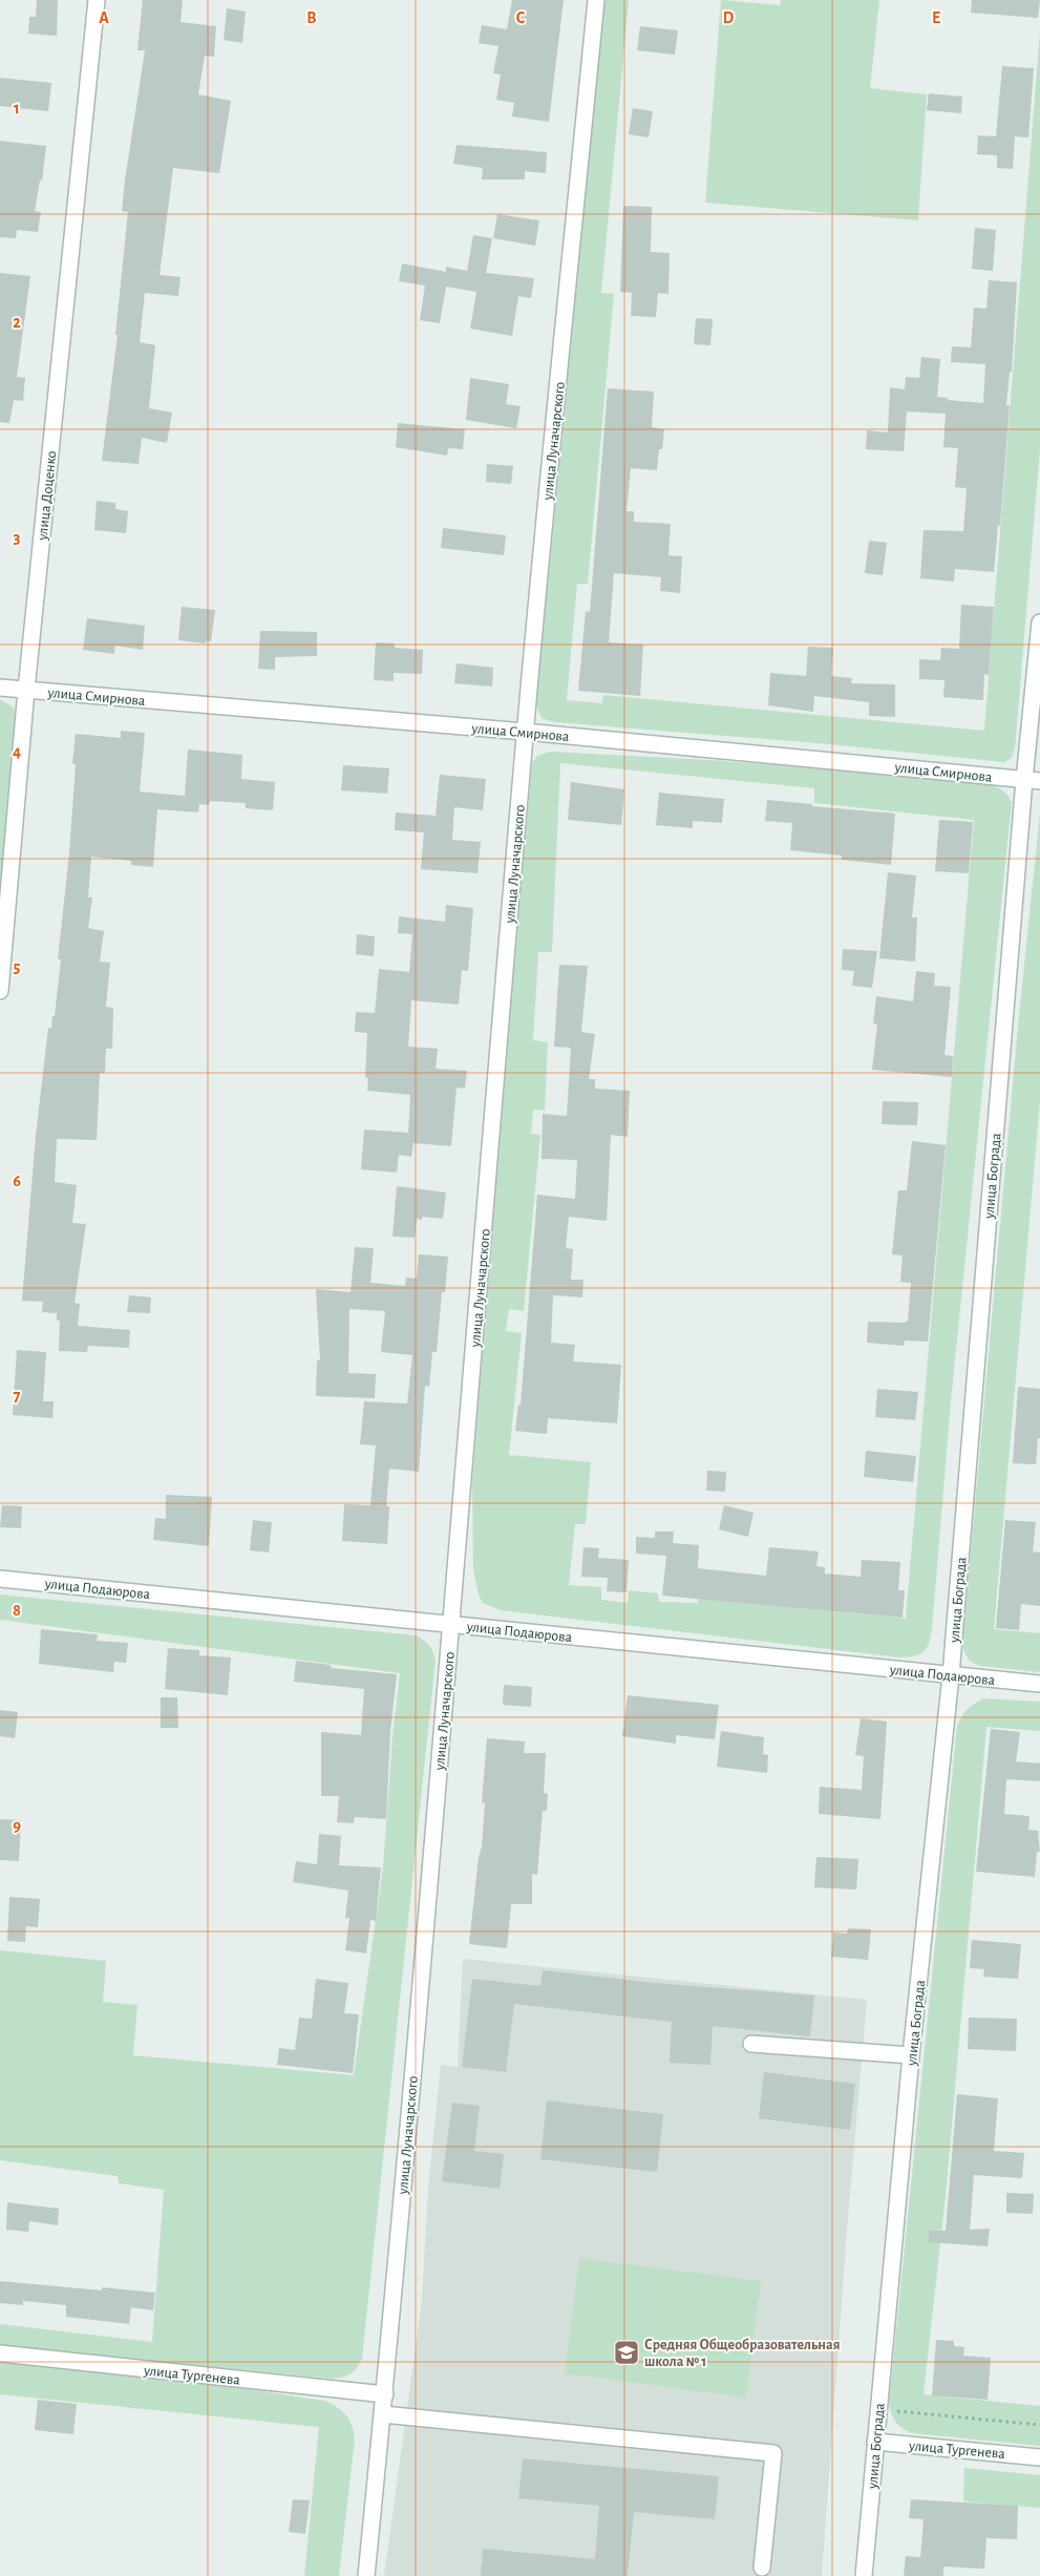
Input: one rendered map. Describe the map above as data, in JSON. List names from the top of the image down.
{
  "streets": {
    "street": [
      "улица Луначарского",
      "улица Доценко",
      "улица Смирнова",
      "улица Бограда",
      "улица Подаюрова",
      "улица Тургенева"
    ]
  },
  "crossings": [
    ["улица Луначарского", "улица Смирнова"],
    ["улица Луначарского", "улица Подаюрова"],
    ["улица Луначарского", "улица Тургенева"],
    ["улица Доценко", "улица Смирнова"],
    ["улица Смирнова", "улица Бограда"],
    ["улица Бограда", "улица Подаюрова"],
    ["улица Бограда", "улица Тургенева"]
  ],
  "places": {
    "school or university": ["Средняя Общеобразовательная школа № 1"]
  },
  "grid": {
    "columns": [
      "A",
      "B",
      "C",
      "D",
      "E"
    ],
    "rows": [
      "1",
      "2",
      "3",
      "4",
      "5",
      "6",
      "7",
      "8",
      "9"
    ]
  }
}
